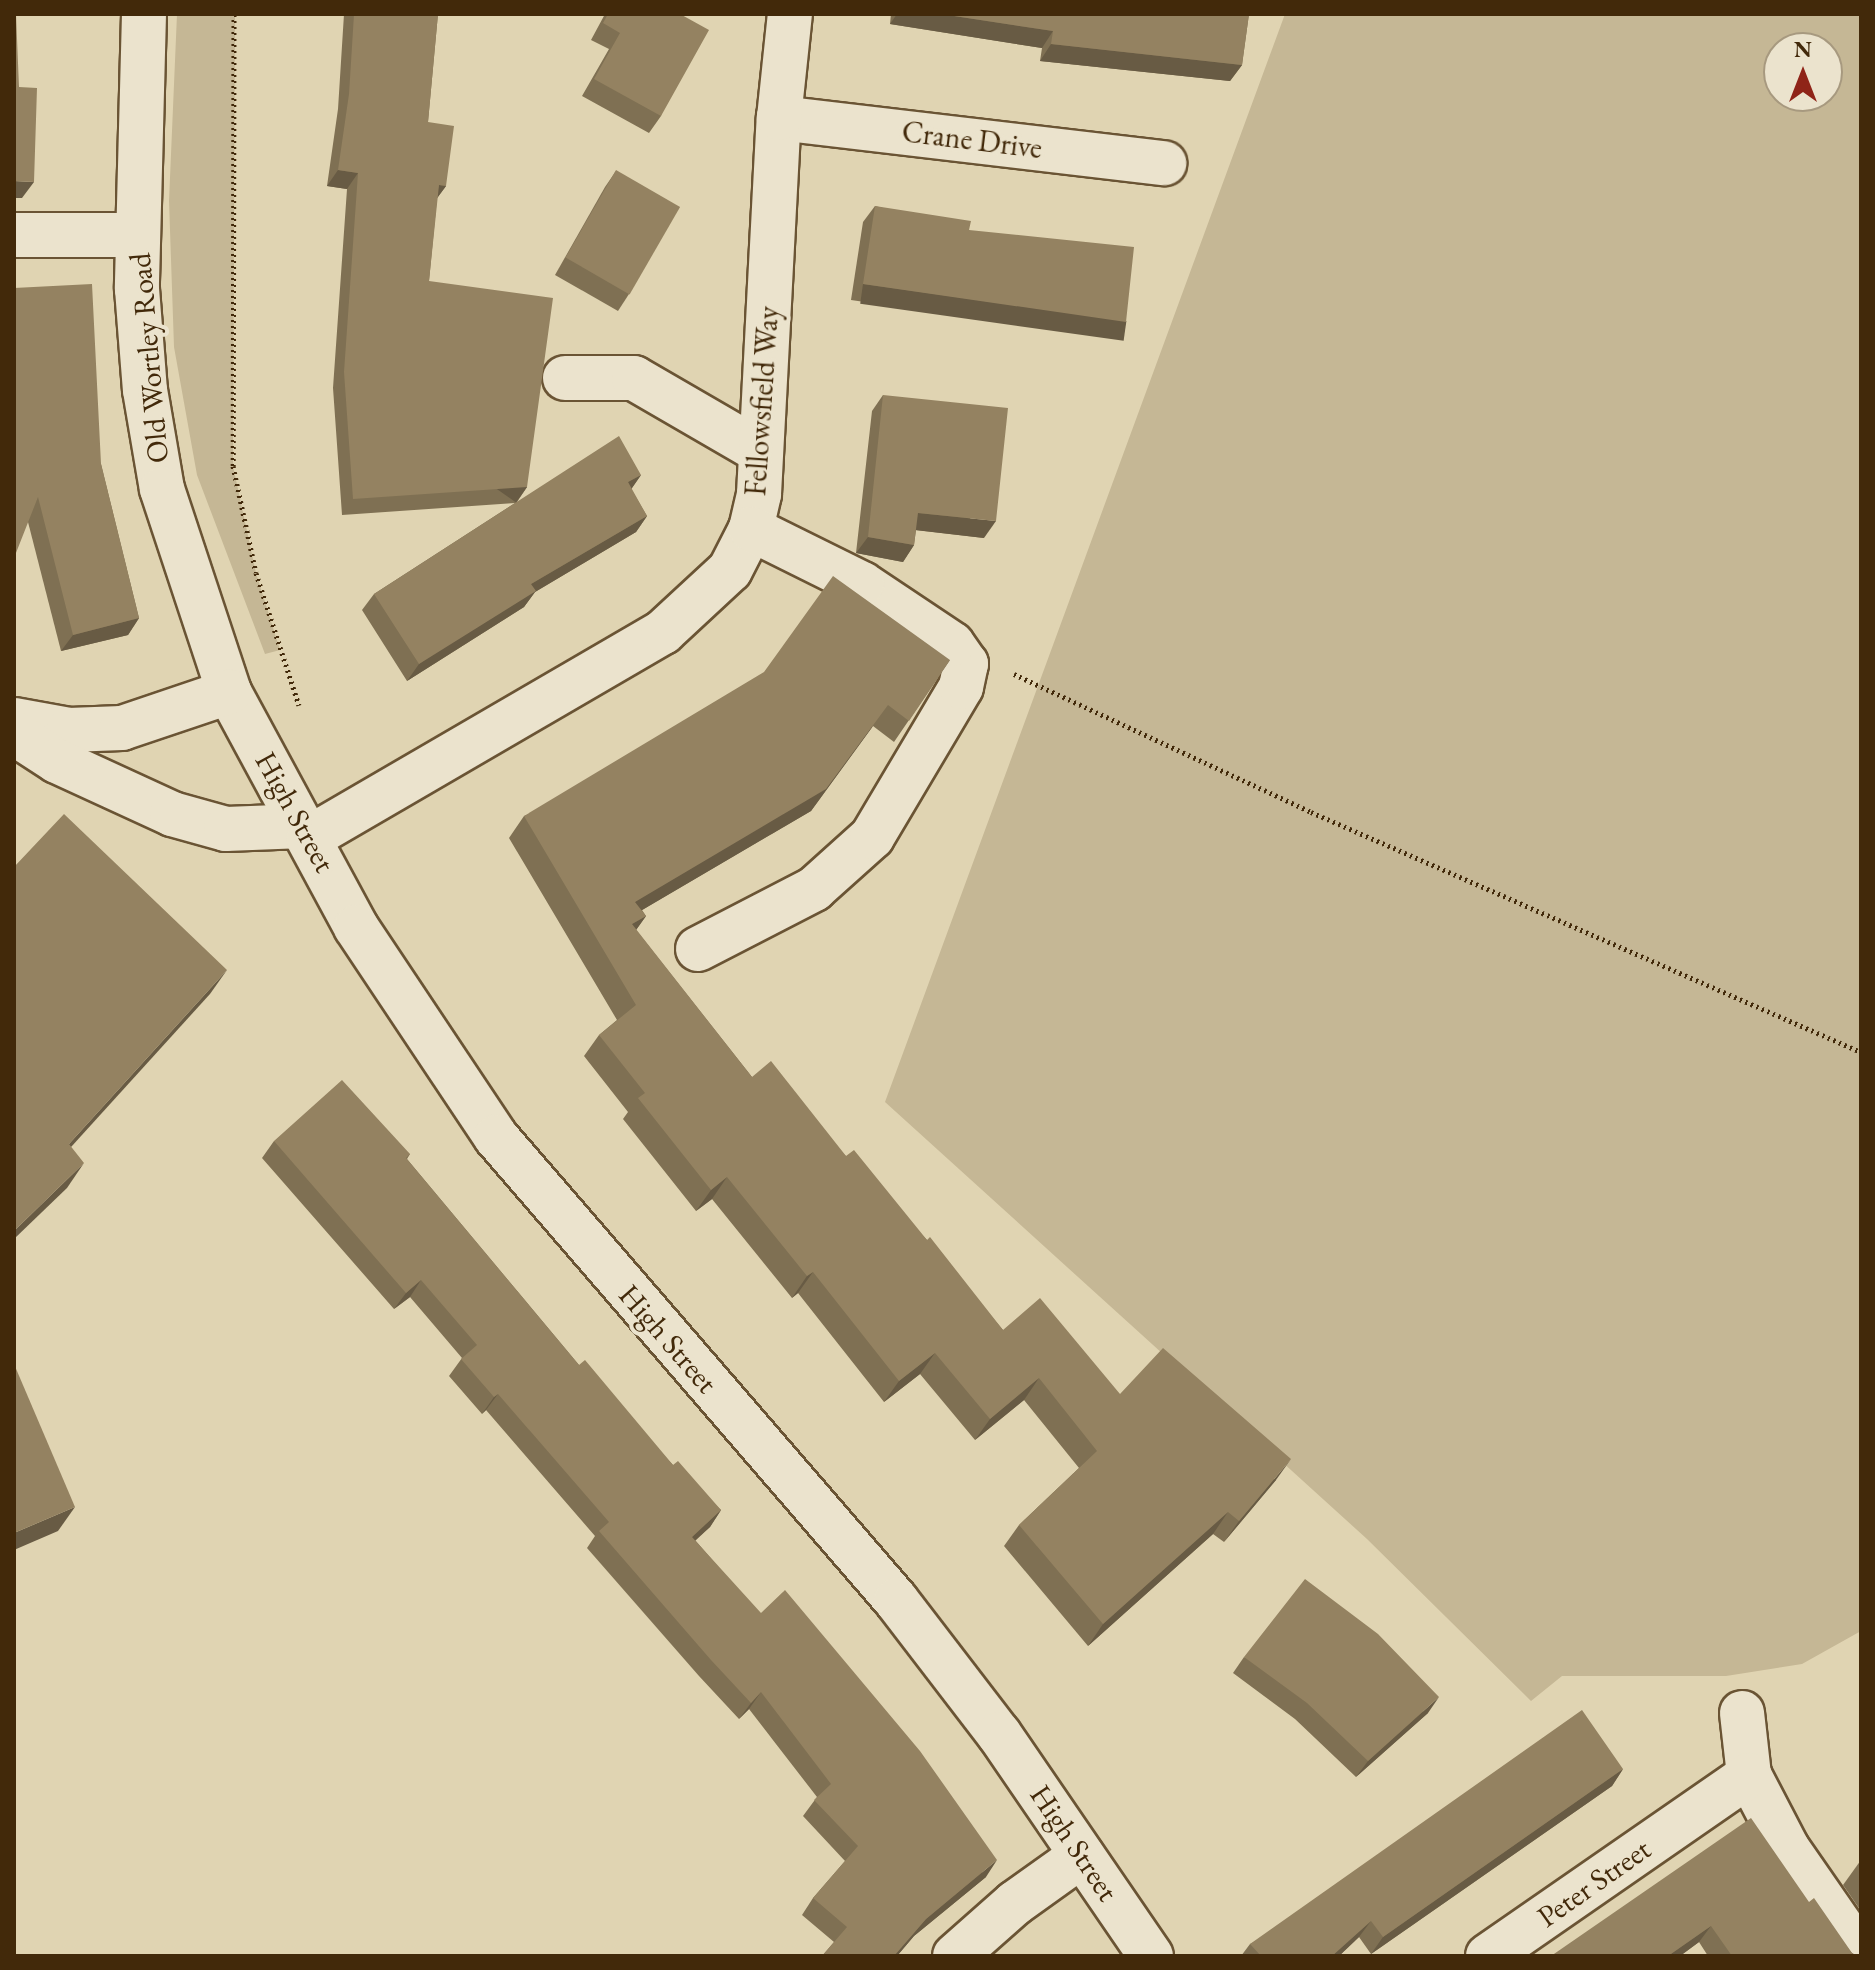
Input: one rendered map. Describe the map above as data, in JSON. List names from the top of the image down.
{
  "streets": {
    "street": [
      "Crane Drive",
      "Old Wortley Road",
      "Fellowsfield Way",
      "High Street",
      "Peter Street"
    ]
  },
  "crossings": [
    ["Crane Drive", "Fellowsfield Way"],
    ["Old Wortley Road", "High Street"],
    ["Fellowsfield Way", "High Street"]
  ],
  "north": "top"
}
